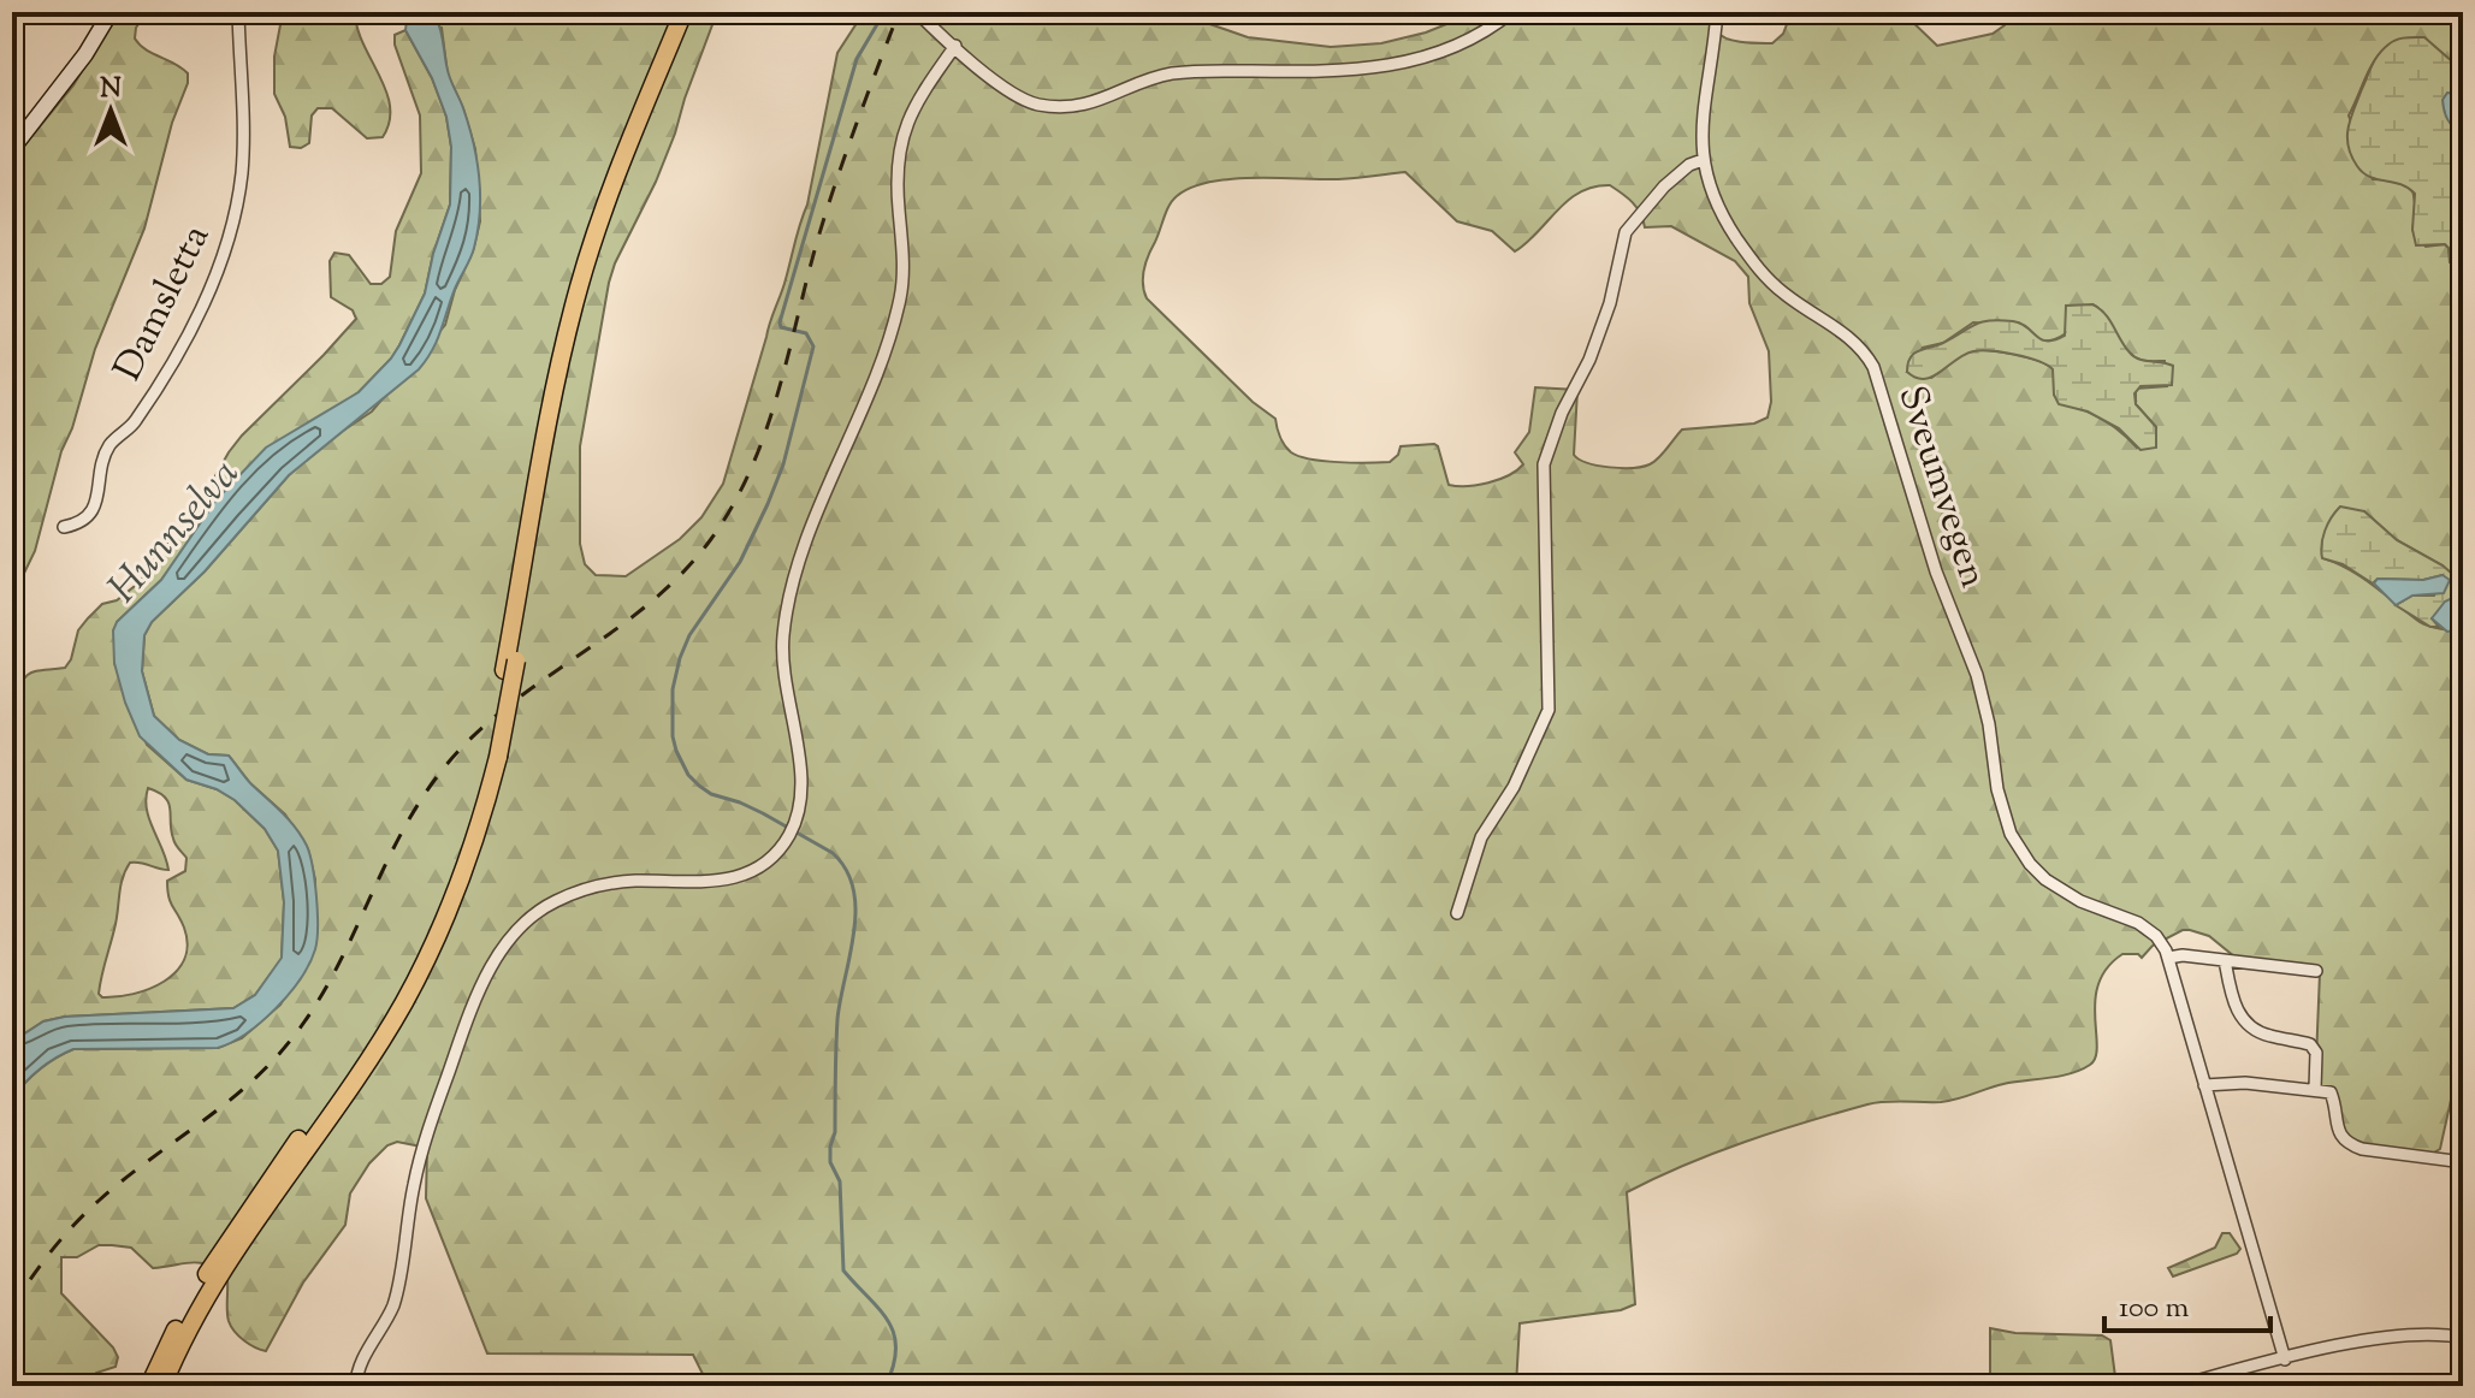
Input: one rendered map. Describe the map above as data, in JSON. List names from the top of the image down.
{
  "streets": {
    "street": ["Damsletta", "Sveumvegen"]
  },
  "water": ["Hunnselva"],
  "scale_bar": "100 m",
  "north": "top"
}
